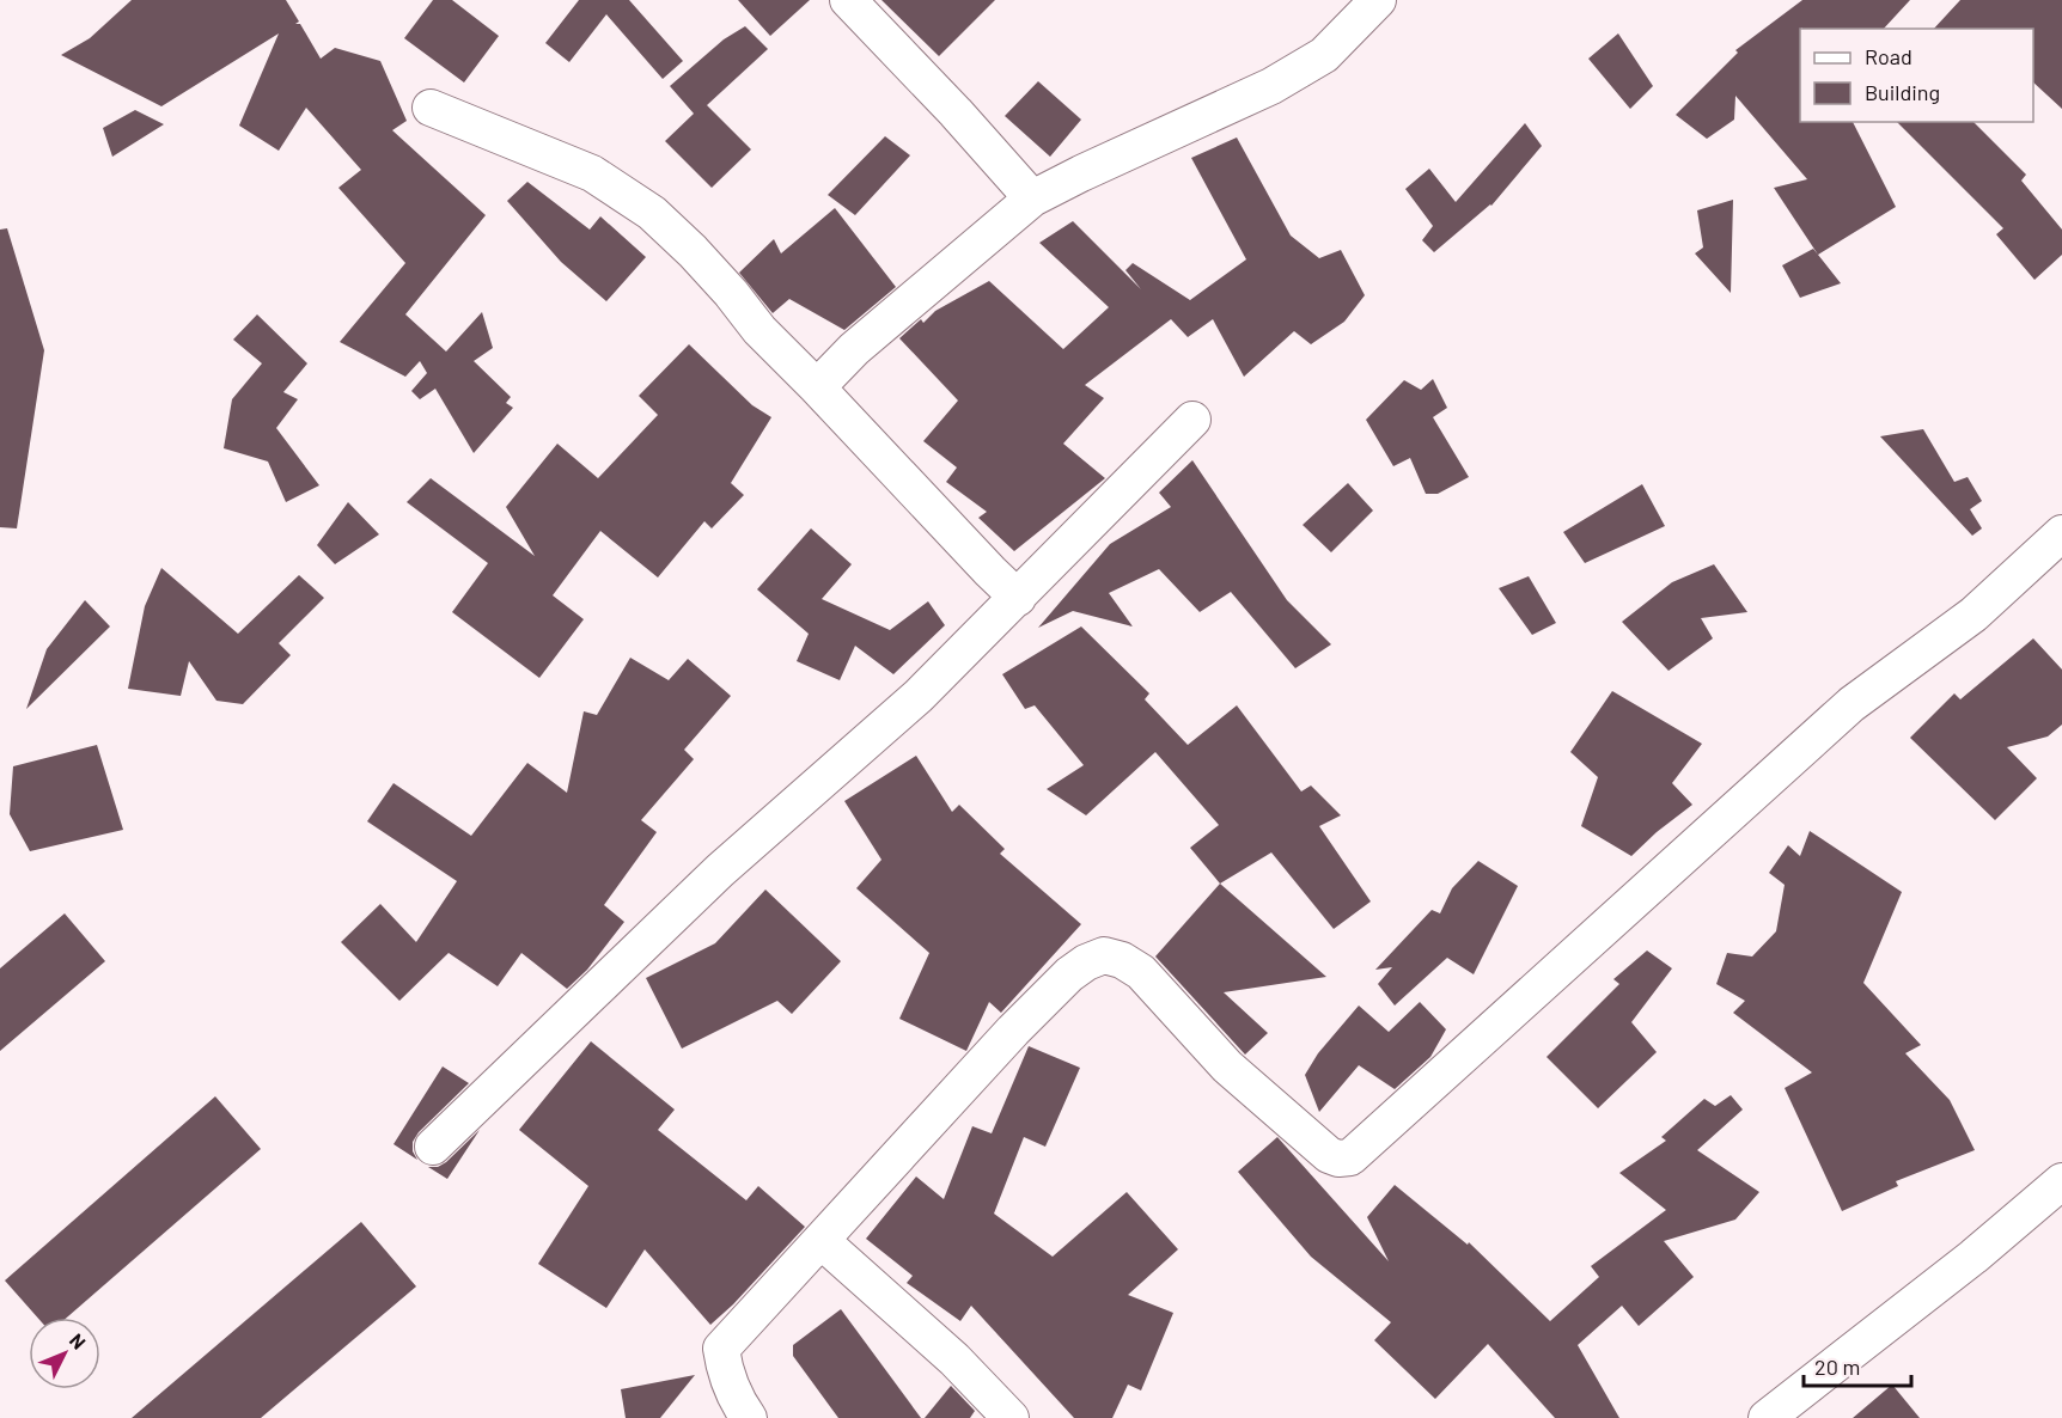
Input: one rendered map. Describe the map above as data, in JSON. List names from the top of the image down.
{
  "legend": ["Road", "Building"],
  "scale_bar": "20 m",
  "north": "top right"
}
